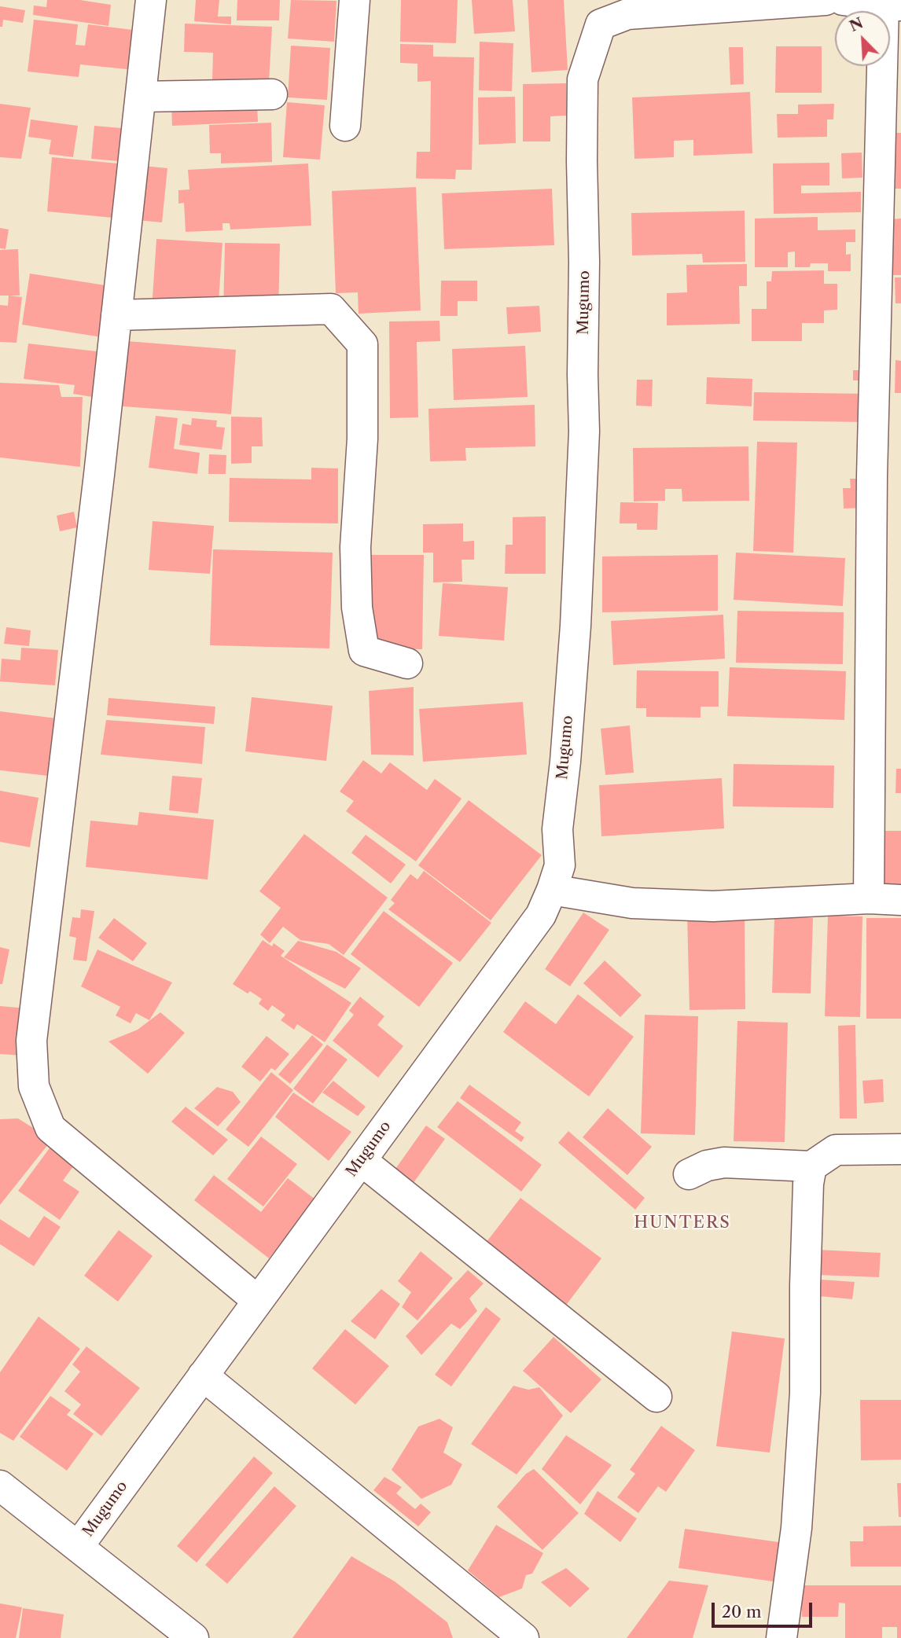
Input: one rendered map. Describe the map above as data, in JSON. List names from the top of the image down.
{
  "streets": {
    "street": ["Mugumo"]
  },
  "districts": ["HUNTERS"],
  "scale_bar": "20 m",
  "north": "top left"
}
